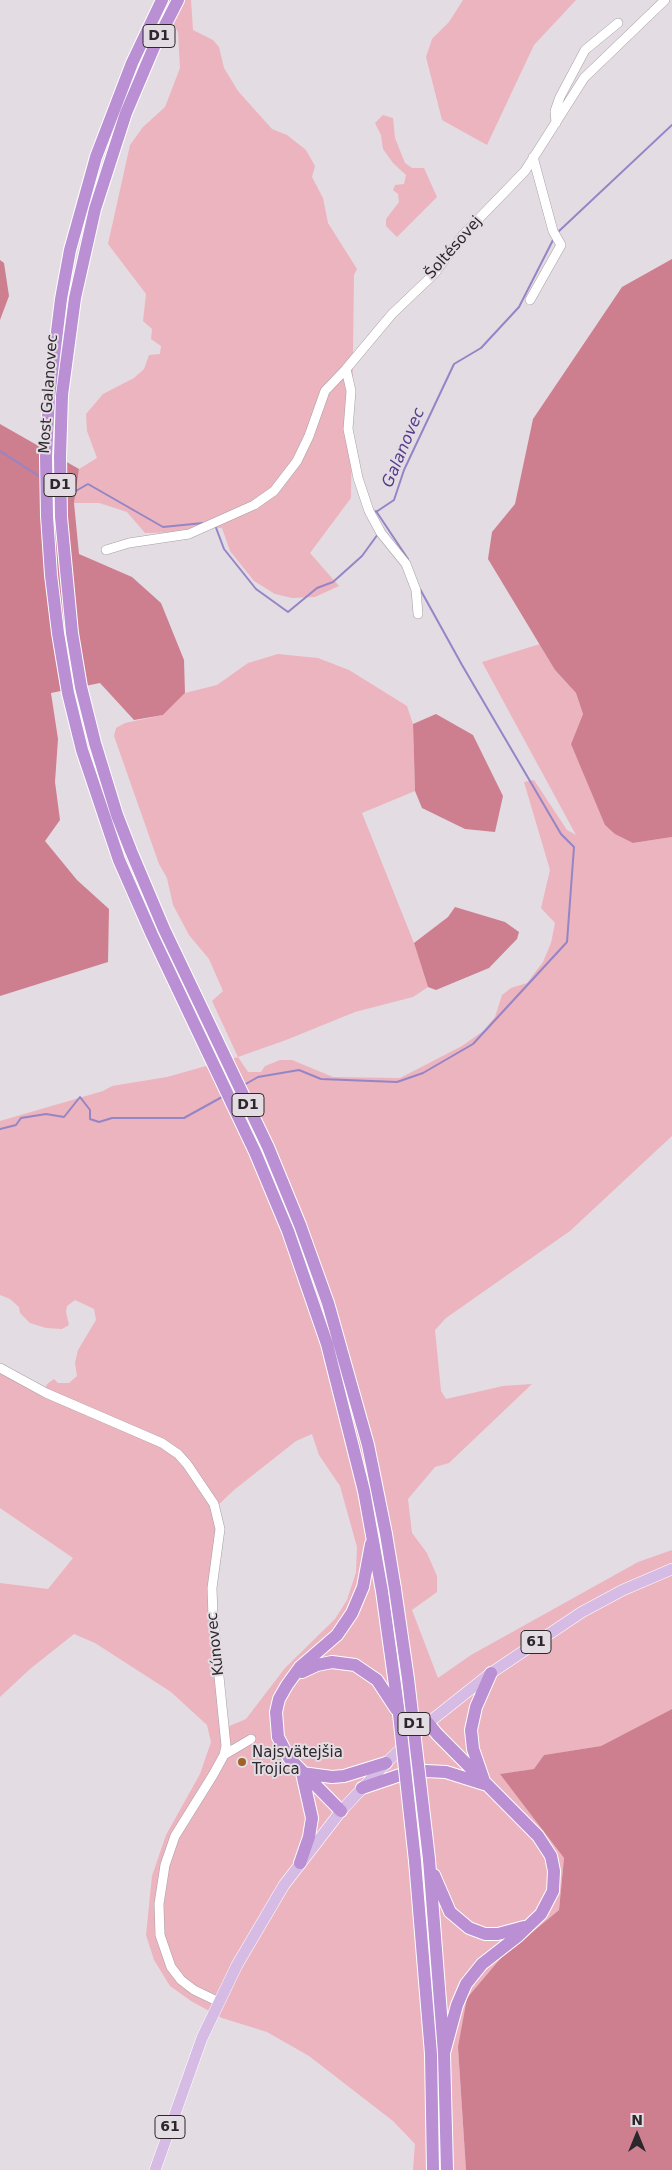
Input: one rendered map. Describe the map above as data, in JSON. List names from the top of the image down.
{
  "streets": {
    "highway": ["D1", "Most Galanovec"],
    "main road": ["61"],
    "street": ["Šoltésovej", "Kúnovec"]
  },
  "crossings": [
    ["D1", "Most Galanovec"],
    ["61", "Kúnovec"]
  ],
  "water": ["Galanovec"],
  "places": ["Najsvätejšia Trojica"],
  "north": "top"
}
